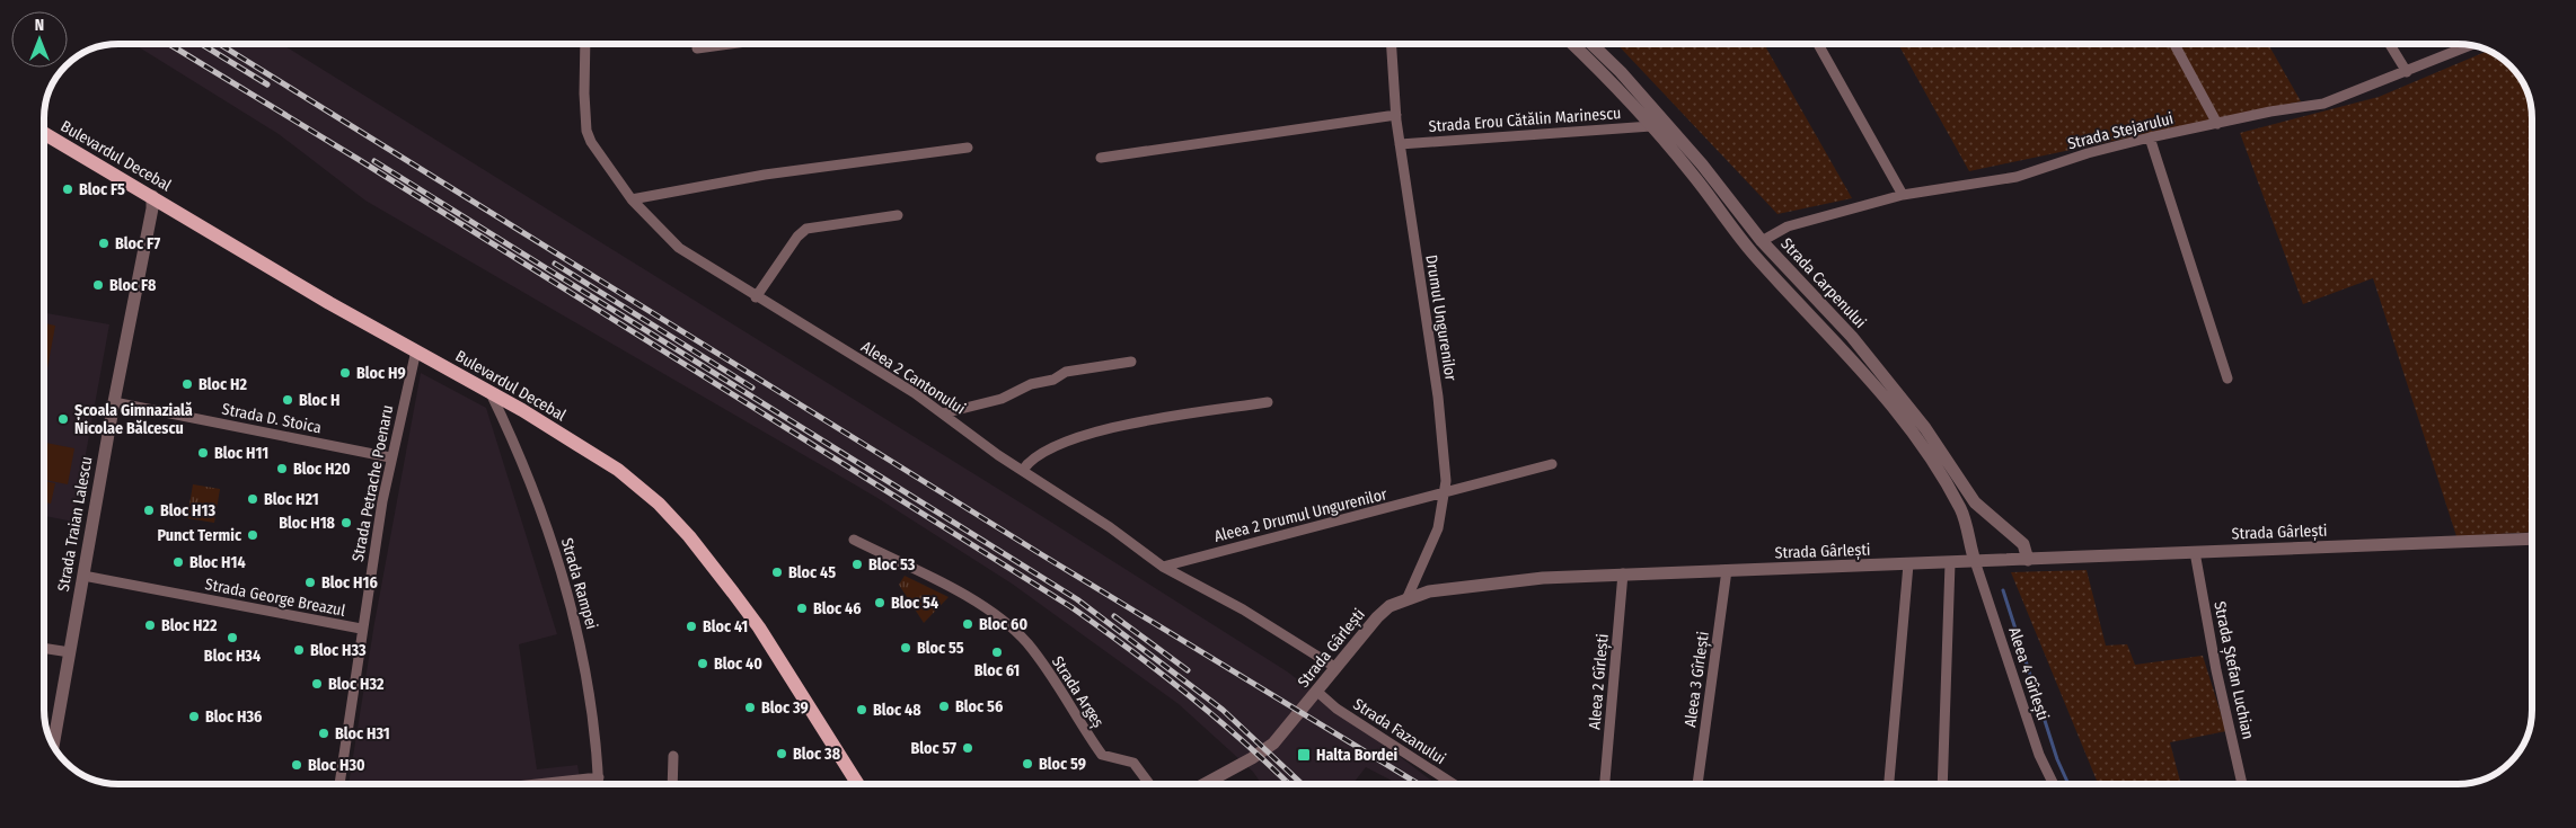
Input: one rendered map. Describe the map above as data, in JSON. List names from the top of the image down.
{
  "streets": {
    "main road": ["Bulevardul Decebal"],
    "street": [
      "Strada Erou Cătălin Marinescu",
      "Strada Stejarului",
      "Strada Carpenului",
      "Drumul Ungurenilor",
      "Aleea 2 Cantonului",
      "Strada D. Stoica",
      "Strada Petrache Poenaru",
      "Aleea 2 Drumul Ungurenilor",
      "Strada Traian Lalescu",
      "Strada Gârlești",
      "Strada Rampei",
      "Strada George Breazul",
      "Strada Ștefan Luchian",
      "Aleea 4 Gîrlești",
      "Aleea 3 Gîrlești",
      "Aleea 2 Gîrlești",
      "Strada Argeș",
      "Strada Fazanului"
    ]
  },
  "crossings": [
    ["Strada Erou Cătălin Marinescu", "Strada Carpenului"],
    ["Strada Erou Cătălin Marinescu", "Drumul Ungurenilor"],
    ["Strada Stejarului", "Strada Carpenului"],
    ["Bulevardul Decebal", "Strada Petrache Poenaru"],
    ["Bulevardul Decebal", "Strada Traian Lalescu"],
    ["Bulevardul Decebal", "Strada Rampei"],
    ["Strada Carpenului", "Strada Gârlești"],
    ["Strada Carpenului", "Aleea 4 Gîrlești"],
    ["Drumul Ungurenilor", "Aleea 2 Drumul Ungurenilor"],
    ["Drumul Ungurenilor", "Strada Gârlești"],
    ["Aleea 2 Cantonului", "Aleea 2 Drumul Ungurenilor"],
    ["Aleea 2 Cantonului", "Strada Gârlești"],
    ["Strada D. Stoica", "Strada Petrache Poenaru"],
    ["Strada D. Stoica", "Strada Traian Lalescu"],
    ["Strada Petrache Poenaru", "Strada George Breazul"],
    ["Strada Traian Lalescu", "Strada George Breazul"],
    ["Strada Gârlești", "Strada Ștefan Luchian"],
    ["Strada Gârlești", "Aleea 4 Gîrlești"],
    ["Strada Gârlești", "Aleea 3 Gîrlești"],
    ["Strada Gârlești", "Aleea 2 Gîrlești"],
    ["Strada Gârlești", "Strada Fazanului"]
  ],
  "places": {
    "other": [
      "Bloc F5",
      "Bloc F7",
      "Bloc F8",
      "Bloc H9",
      "Bloc H2",
      "Bloc H",
      "Școala Gimnazială Nicolae Bălcescu",
      "Bloc H11",
      "Bloc H20",
      "Bloc H21",
      "Bloc H13",
      "Bloc H18",
      "Punct Termic",
      "Bloc H14",
      "Bloc 53",
      "Bloc 45",
      "Bloc H16",
      "Bloc 54",
      "Bloc 46",
      "Bloc 60",
      "Bloc H22",
      "Bloc 41",
      "Bloc H34",
      "Bloc 55",
      "Bloc H33",
      "Bloc 61",
      "Bloc 40",
      "Bloc H32",
      "Bloc 56",
      "Bloc 39",
      "Bloc 48",
      "Bloc H36",
      "Bloc H31",
      "Bloc 57",
      "Bloc 38",
      "Bloc 59",
      "Bloc H30"
    ],
    "transit": ["Halta Bordei"]
  },
  "north": "top"
}
